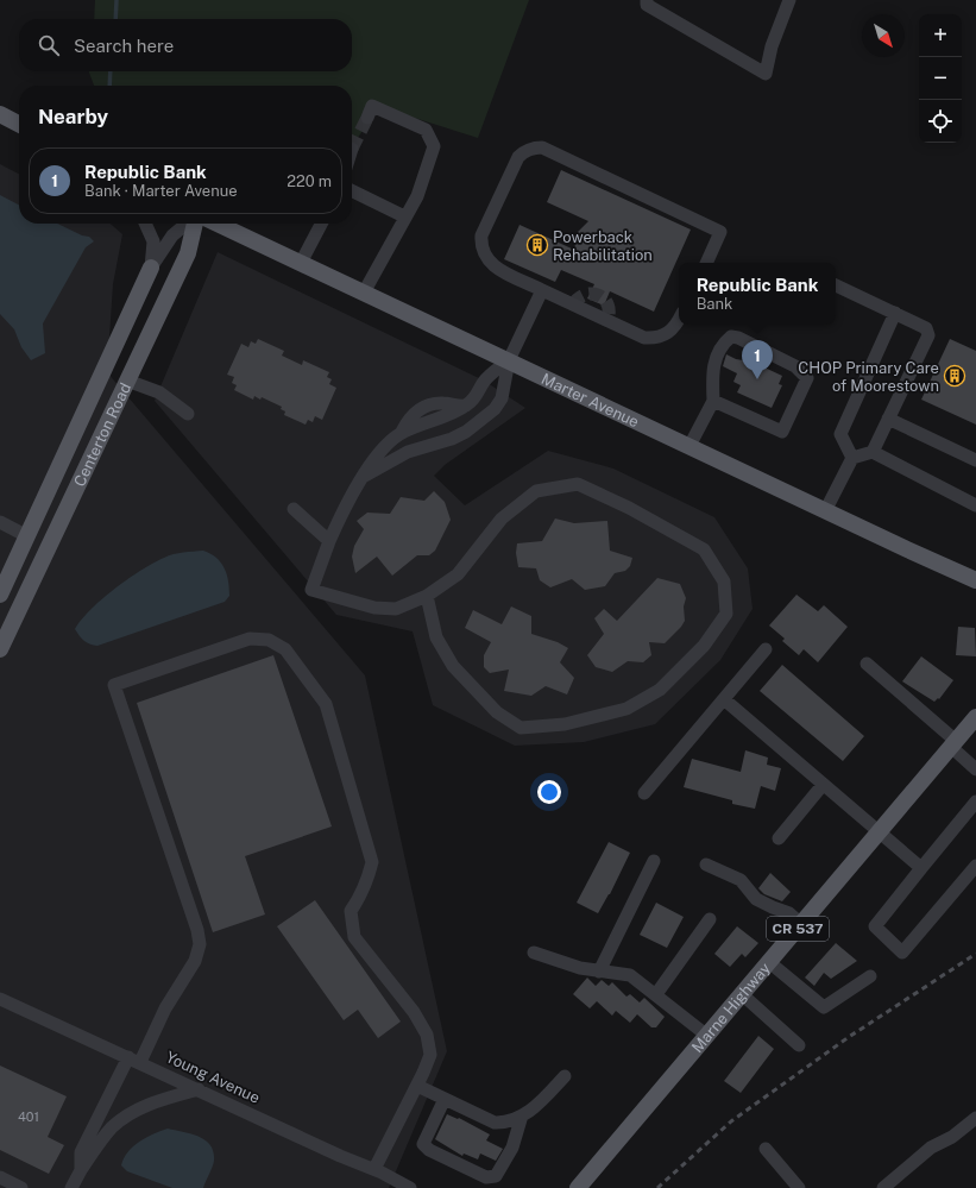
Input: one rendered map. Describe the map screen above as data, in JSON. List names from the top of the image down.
{
  "streets": {
    "main road": [
      "Marter Avenue",
      "Centerton Road",
      "CR 537",
      "Marne Highway"
    ],
    "street": ["Young Avenue"]
  },
  "places": {
    "building": ["Powerback Rehabilitation", "CHOP Primary Care of Moorestown"]
  },
  "house_numbers": ["401"],
  "north": "bottom right",
  "page": {
    "map_buttons": ["+", "−"],
    "search": "Search here",
    "heading": "Nearby",
    "list": [
      {
        "mark": "1",
        "name": "Republic Bank",
        "note": "Bank · Marter Avenue",
        "value": "220 m"
      }
    ],
    "popup": ["Republic Bank", "Bank"],
    "pins": "1"
  }
}
